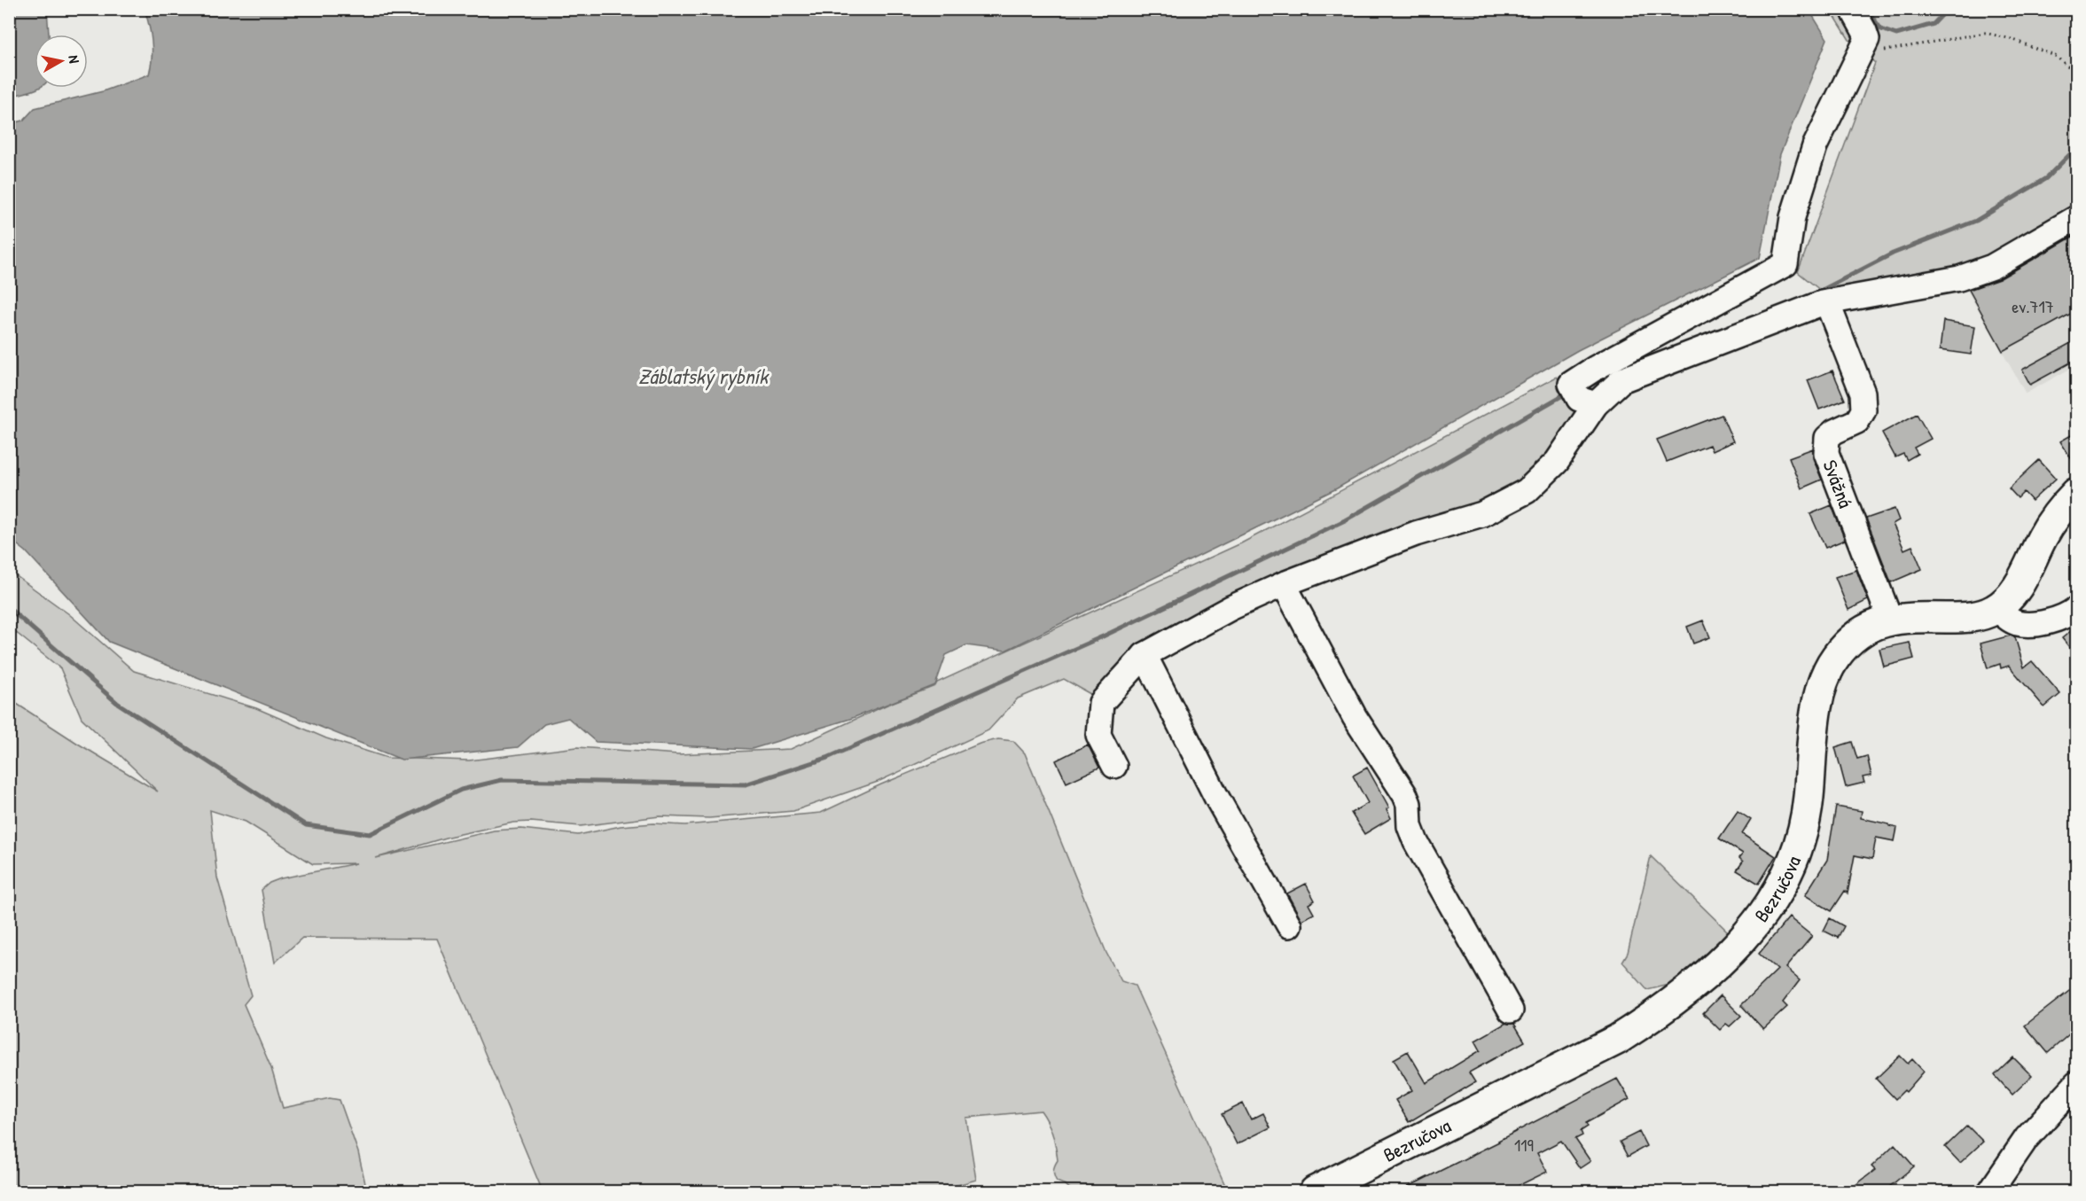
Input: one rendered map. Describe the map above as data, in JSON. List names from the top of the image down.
{
  "streets": {
    "main road": ["Bezručova"],
    "street": ["Svážná"]
  },
  "crossings": [
    ["Svážná", "Bezručova"]
  ],
  "water": ["Záblatský rybník"],
  "house_numbers": ["ev.717", "119"],
  "north": "right"
}
